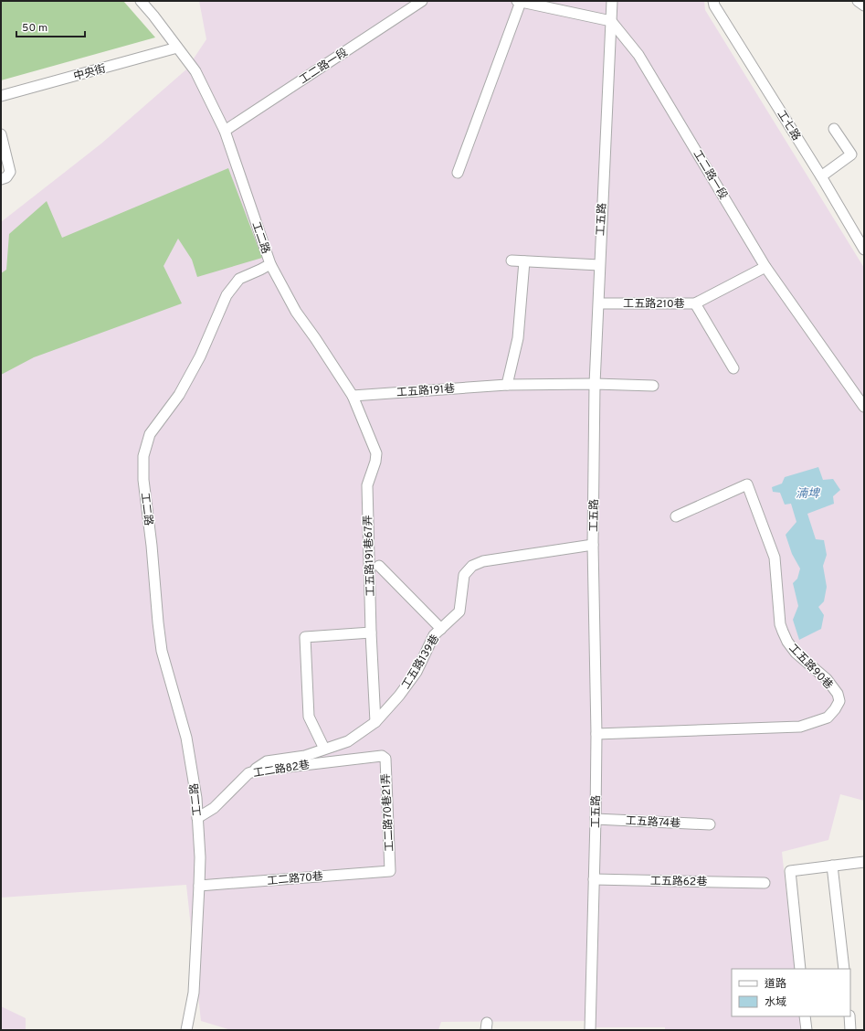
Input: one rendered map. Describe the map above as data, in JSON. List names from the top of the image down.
{
  "streets": {
    "street": [
      "工二路一段",
      "中央街",
      "工七路",
      "工五路",
      "工二路",
      "工五路210巷",
      "工五路191巷",
      "工五路191巷67弄",
      "工五路139巷",
      "工五路90巷",
      "工二路82巷",
      "工二路70巷21弄",
      "工五路74巷",
      "工二路70巷",
      "工五路62巷"
    ]
  },
  "crossings": [
    ["工二路一段", "工五路"],
    ["工二路一段", "工二路"],
    ["工二路一段", "工五路210巷"],
    ["中央街", "工二路"],
    ["工五路", "工五路210巷"],
    ["工五路", "工五路191巷"],
    ["工五路", "工五路139巷"],
    ["工五路", "工五路90巷"],
    ["工五路", "工五路74巷"],
    ["工五路", "工五路62巷"],
    ["工二路", "工二路82巷"],
    ["工二路", "工二路70巷"],
    ["工五路191巷", "工五路191巷67弄"],
    ["工五路191巷67弄", "工五路139巷"],
    ["工五路139巷", "工二路82巷"],
    ["工二路82巷", "工二路70巷21弄"],
    ["工二路70巷21弄", "工二路70巷"]
  ],
  "water": ["湳埤"],
  "legend": ["道路", "水域"],
  "scale_bar": "50 m"
}
